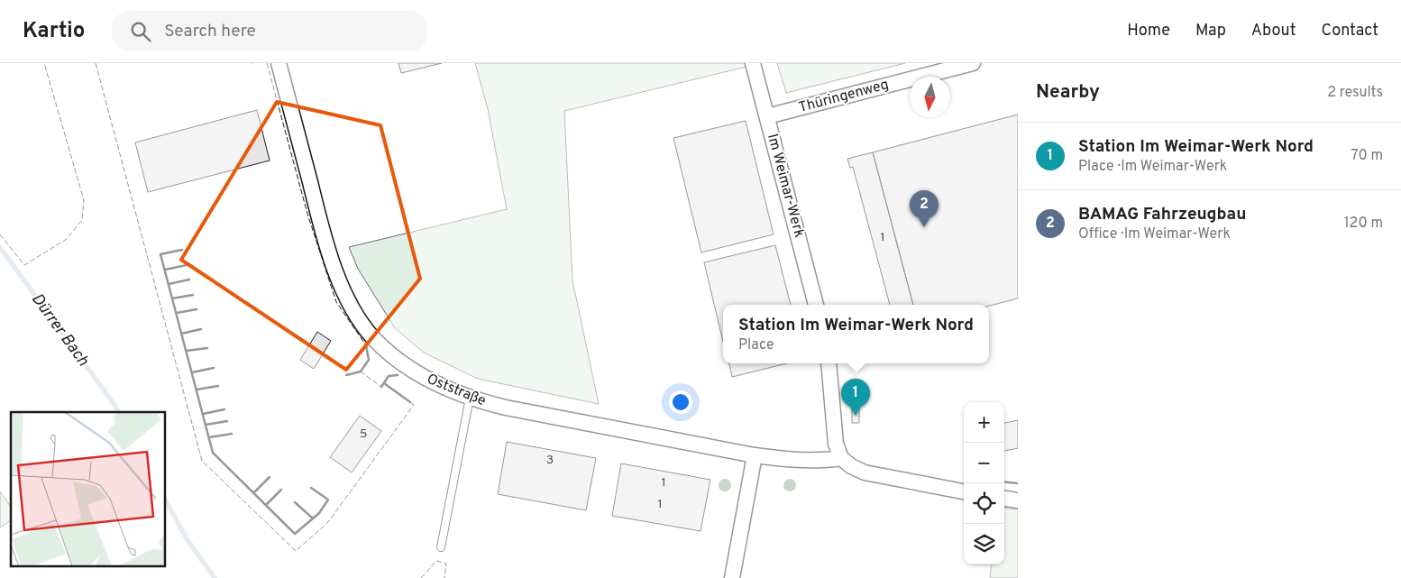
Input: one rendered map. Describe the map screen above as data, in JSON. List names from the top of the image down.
{
  "streets": {
    "street": ["Thüringenweg", "Im Weimar-Werk", "Oststraße"]
  },
  "crossings": [
    ["Thüringenweg", "Im Weimar-Werk"]
  ],
  "water": ["Dürrer Bach"],
  "house_numbers": [
    "1",
    "5",
    "3",
    "1",
    "1"
  ],
  "north": "bottom",
  "page": {
    "header": "Kartio",
    "search": "Search here",
    "nav": [
      "Home",
      "Map",
      "About",
      "Contact"
    ],
    "heading": ["Nearby", "2 results"],
    "list": [
      {
        "mark": "1",
        "name": "Station Im Weimar-Werk Nord",
        "note": "Place · Im Weimar-Werk",
        "value": "70 m"
      },
      {
        "mark": "2",
        "name": "BAMAG Fahrzeugbau",
        "note": "Office · Im Weimar-Werk",
        "value": "120 m"
      }
    ],
    "pins": ["2", "1"],
    "popup": ["Station Im Weimar-Werk Nord", "Place"],
    "map_buttons": ["+", "−"]
  }
}
